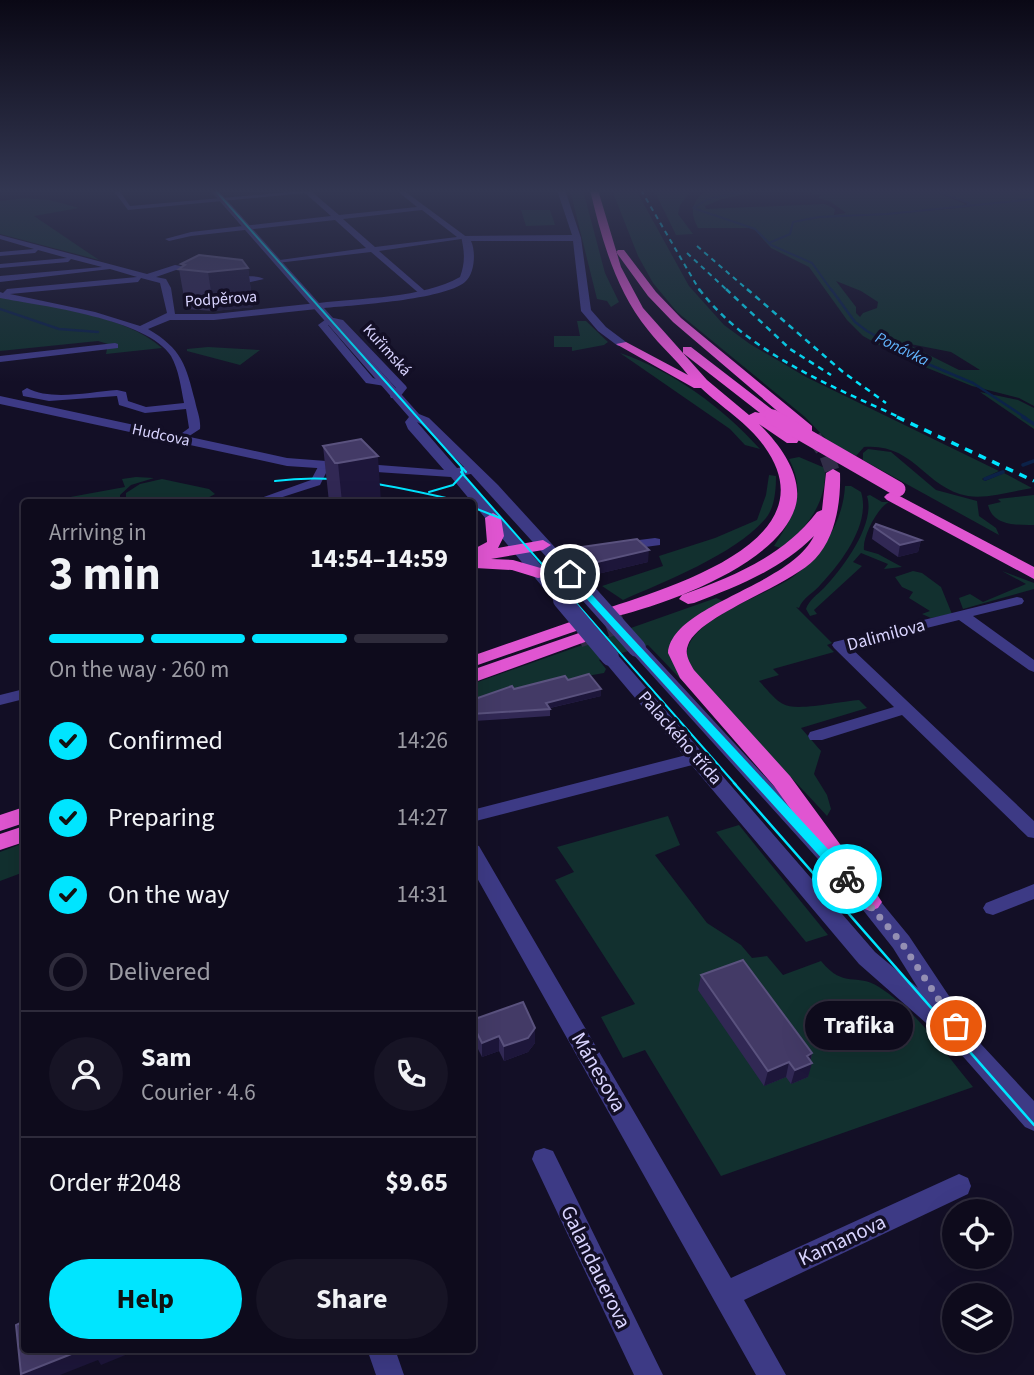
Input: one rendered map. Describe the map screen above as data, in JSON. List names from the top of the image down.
{
  "streets": {
    "street": [
      "Podpěrova",
      "Kuřimská",
      "Hudcova",
      "Dalimilova",
      "Palackého třída",
      "Mánesova",
      "Kamanova",
      "Galandauerova"
    ]
  },
  "crossings": [
    ["Podpěrova", "Kuřimská"],
    ["Kuřimská", "Palackého třída"],
    ["Hudcova", "Palackého třída"],
    ["Mánesova", "Kamanova"]
  ],
  "water": ["Ponávka"],
  "places": ["Trafika"],
  "page": {
    "heading": ["3 min", "Arriving in", "14:54–14:59"],
    "panel": [
      "Sam",
      "Courier · 4.6",
      "Order #2048",
      "$9.65"
    ],
    "bar": "On the way · 260 m",
    "list": [
      ["Confirmed", "14:26"],
      ["Preparing", "14:27"],
      ["On the way", "14:31"],
      "Delivered"
    ],
    "bubble": "Trafika",
    "buttons": ["Help", "Share"]
  }
}
